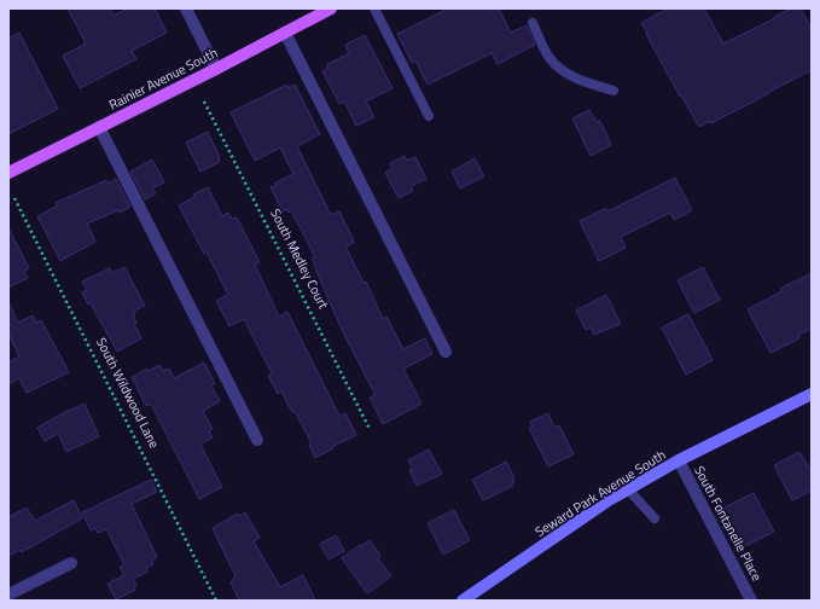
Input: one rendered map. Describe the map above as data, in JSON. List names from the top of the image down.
{
  "streets": {
    "main road": ["Rainier Avenue South", "Seward Park Avenue South"],
    "street": ["South Fontanelle Place"],
    "path": ["South Medley Court", "South Wildwood Lane"]
  },
  "crossings": [
    ["Seward Park Avenue South", "South Fontanelle Place"]
  ]
}
